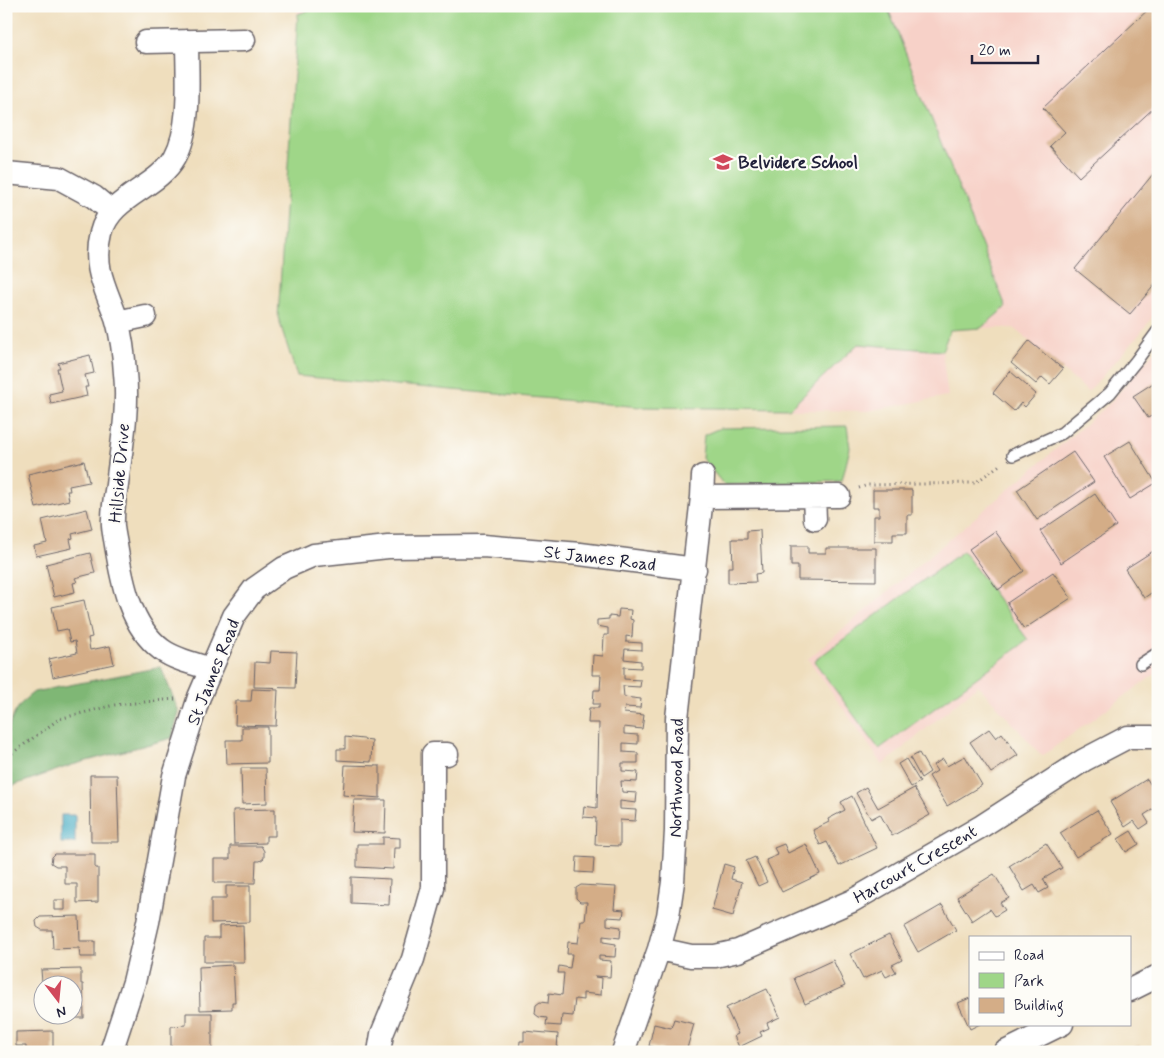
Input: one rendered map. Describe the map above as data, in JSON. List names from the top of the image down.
{
  "streets": {
    "street": [
      "Hillside Drive",
      "St James Road",
      "Northwood Road",
      "Harcourt Crescent"
    ]
  },
  "crossings": [
    ["Hillside Drive", "St James Road"],
    ["St James Road", "Northwood Road"],
    ["Northwood Road", "Harcourt Crescent"]
  ],
  "places": {
    "school or university": ["Belvidere School"]
  },
  "legend": ["Road", "Park", "Building"],
  "scale_bar": "20 m",
  "north": "bottom"
}
